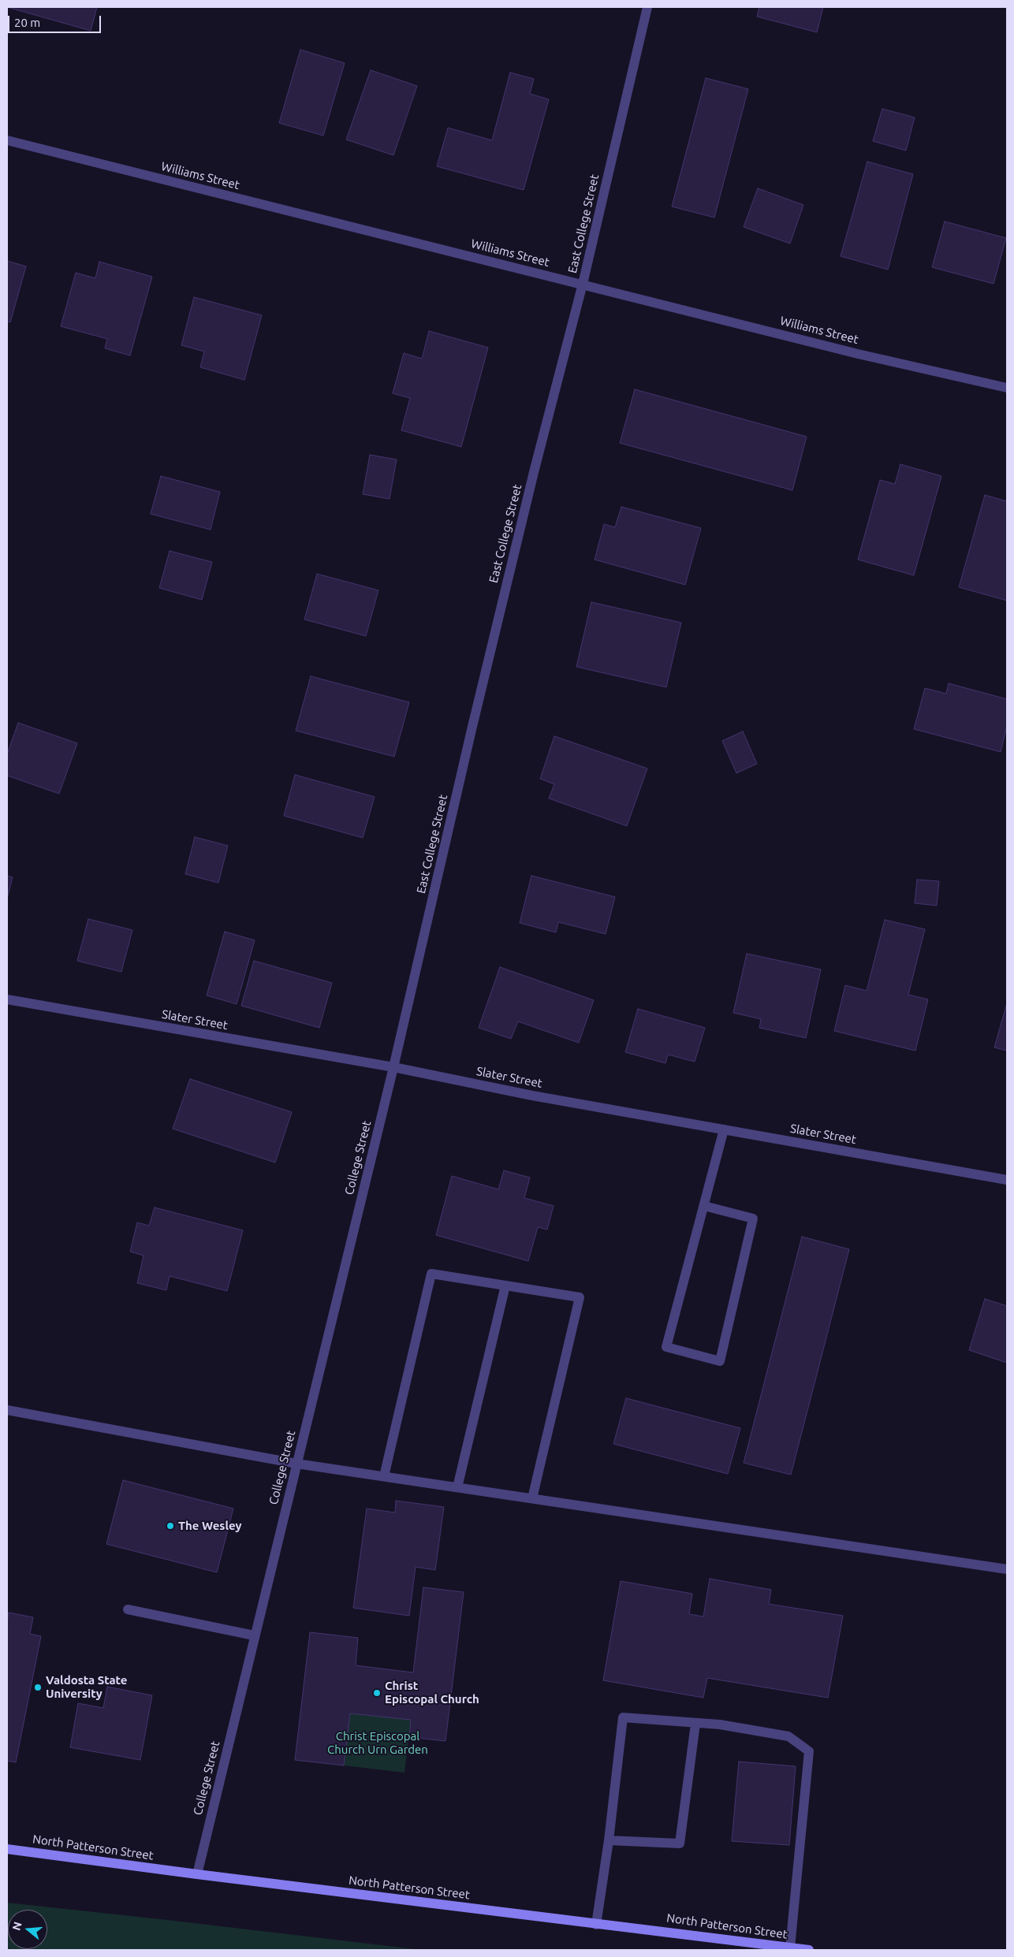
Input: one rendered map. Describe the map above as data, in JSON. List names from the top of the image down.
{
  "streets": {
    "main road": ["North Patterson Street"],
    "street": [
      "Williams Street",
      "East College Street",
      "Slater Street",
      "College Street"
    ]
  },
  "crossings": [
    ["Williams Street", "East College Street"],
    ["East College Street", "Slater Street"],
    ["East College Street", "College Street"],
    ["Slater Street", "College Street"],
    ["College Street", "North Patterson Street"]
  ],
  "parks": ["Christ Episcopal Church Urn Garden"],
  "places": ["The Wesley", "Valdosta State University", "Christ Episcopal Church"],
  "scale_bar": "20 m",
  "north": "left"
}
